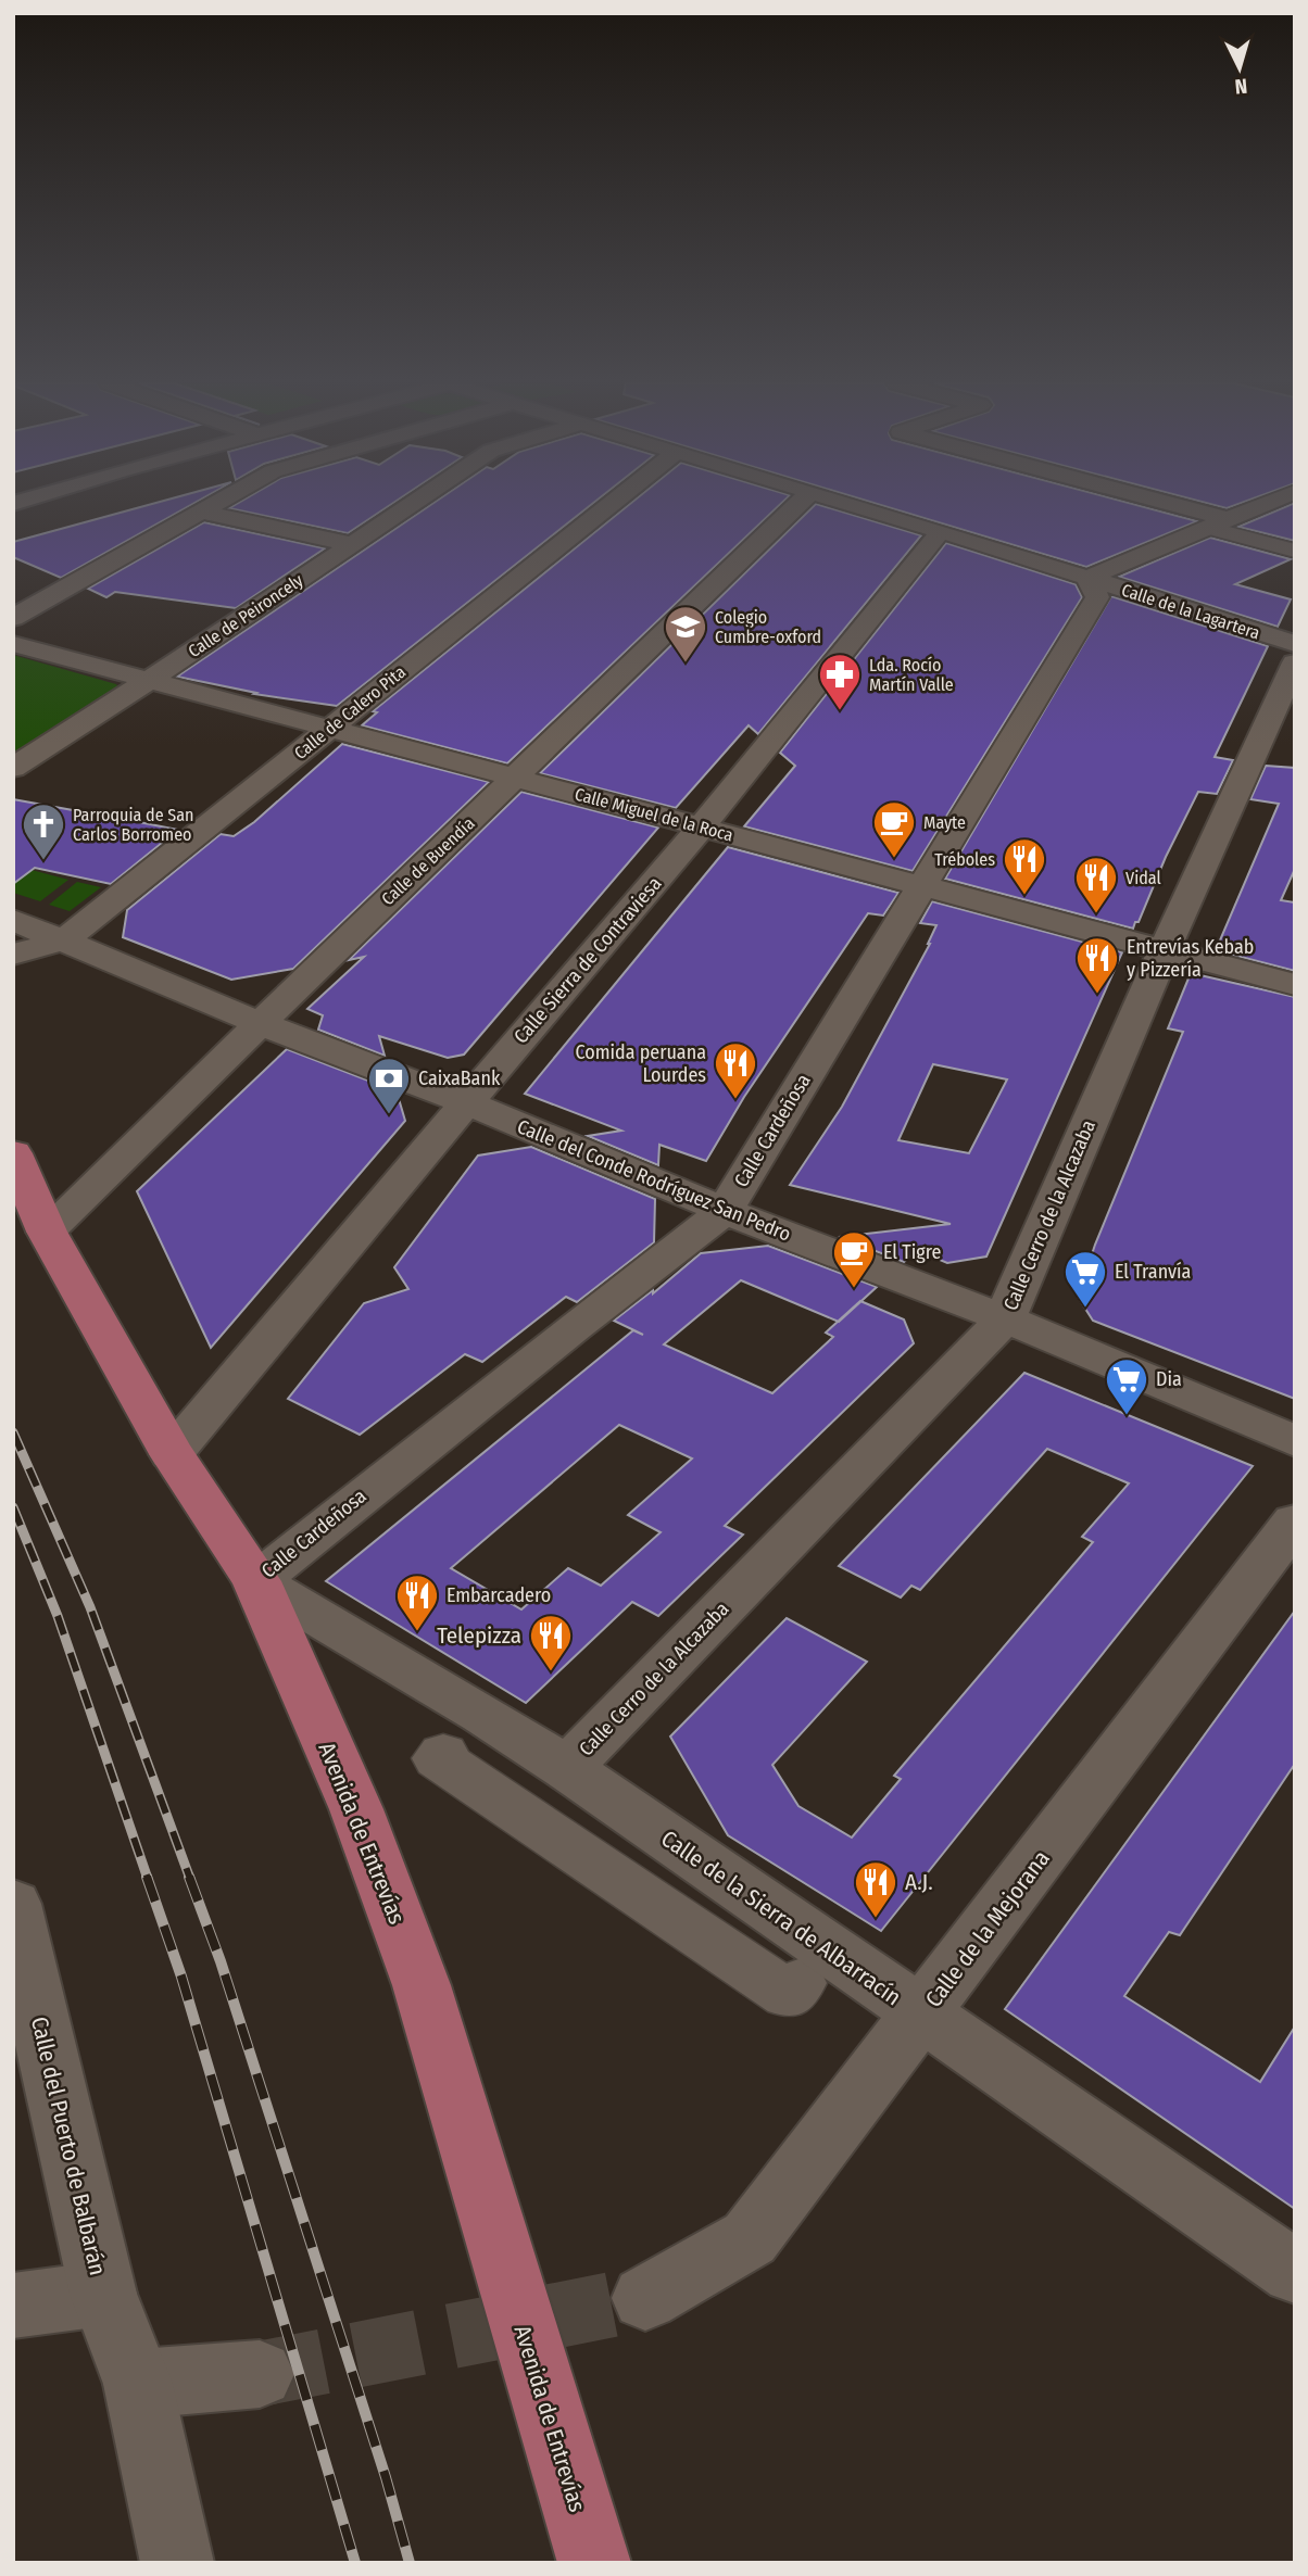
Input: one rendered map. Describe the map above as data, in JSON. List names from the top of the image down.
{
  "streets": {
    "main road": ["Avenida de Entrevías"],
    "street": [
      "Calle de la Lagartera",
      "Calle de Peironcely",
      "Calle de Calero Pita",
      "Calle Miguel de la Roca",
      "Calle de Buendía",
      "Calle Sierra de Contraviesa",
      "Calle Cardeñosa",
      "Calle del Conde Rodríguez San Pedro",
      "Calle Cerro de la Alcazaba",
      "Calle de la Sierra de Albarracín",
      "Calle de la Mejorana",
      "Calle del Puerto de Balbarán"
    ]
  },
  "crossings": [
    ["Calle de la Lagartera", "Calle Sierra de Contraviesa"],
    ["Calle de la Lagartera", "Calle Cardeñosa"],
    ["Calle de Peironcely", "Calle Miguel de la Roca"],
    ["Calle de Calero Pita", "Calle Miguel de la Roca"],
    ["Calle de Calero Pita", "Calle del Conde Rodríguez San Pedro"],
    ["Calle Miguel de la Roca", "Calle de Buendía"],
    ["Calle Miguel de la Roca", "Calle Sierra de Contraviesa"],
    ["Calle Miguel de la Roca", "Calle Cardeñosa"],
    ["Calle Miguel de la Roca", "Calle Cerro de la Alcazaba"],
    ["Calle de Buendía", "Calle del Conde Rodríguez San Pedro"],
    ["Calle de Buendía", "Avenida de Entrevías"],
    ["Calle Sierra de Contraviesa", "Calle del Conde Rodríguez San Pedro"],
    ["Calle Sierra de Contraviesa", "Avenida de Entrevías"],
    ["Calle Cardeñosa", "Calle del Conde Rodríguez San Pedro"],
    ["Calle Cardeñosa", "Avenida de Entrevías"],
    ["Calle Cardeñosa", "Calle de la Sierra de Albarracín"],
    ["Calle del Conde Rodríguez San Pedro", "Calle Cerro de la Alcazaba"],
    ["Calle Cerro de la Alcazaba", "Calle de la Sierra de Albarracín"],
    ["Avenida de Entrevías", "Calle de la Sierra de Albarracín"],
    ["Calle de la Sierra de Albarracín", "Calle de la Mejorana"]
  ],
  "places": {
    "school or university": ["Colegio Cumbre-oxford"],
    "pharmacy": ["Lda. Rocío Martín Valle"],
    "cafe": ["Mayte", "El Tigre"],
    "church": ["Parroquia de San Carlos Borromeo"],
    "restaurant": [
      "Tréboles",
      "Vidal",
      "Entrevías Kebab y Pizzería",
      "Comida peruana Lourdes",
      "Embarcadero",
      "Telepizza",
      "A.J."
    ],
    "bank": ["CaixaBank"],
    "supermarket": ["El Tranvía", "Dia"]
  },
  "north": "bottom"
}
